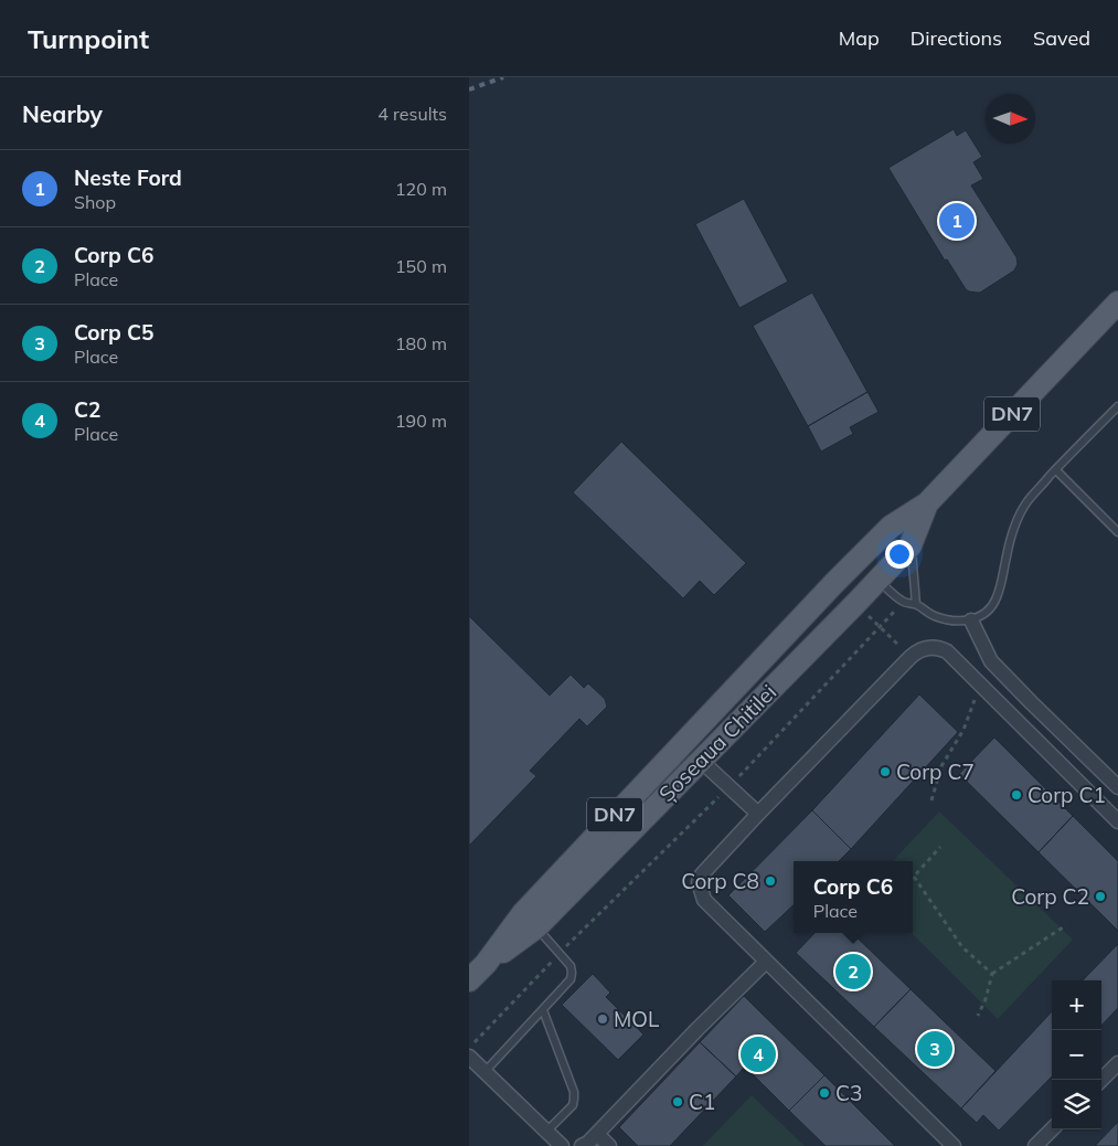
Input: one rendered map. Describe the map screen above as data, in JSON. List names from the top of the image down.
{
  "streets": {
    "main road": ["DN7", "Șoseaua Chitilei"]
  },
  "places": [
    "Corp C7",
    "Corp C1",
    "Corp C8",
    "Corp C2",
    "MOL",
    "C3",
    "C1"
  ],
  "north": "right",
  "page": {
    "header": "Turnpoint",
    "nav": ["Map", "Directions", "Saved"],
    "heading": ["Nearby", "4 results"],
    "list": [
      {
        "mark": "1",
        "name": "Neste Ford",
        "note": "Shop",
        "value": "120 m"
      },
      {
        "mark": "2",
        "name": "Corp C6",
        "note": "Place",
        "value": "150 m"
      },
      {
        "mark": "3",
        "name": "Corp C5",
        "note": "Place",
        "value": "180 m"
      },
      {
        "mark": "4",
        "name": "C2",
        "note": "Place",
        "value": "190 m"
      }
    ],
    "pins": [
      "1",
      "2",
      "3",
      "4"
    ],
    "popup": ["Corp C6", "Place"],
    "map_buttons": ["+", "−"]
  }
}
